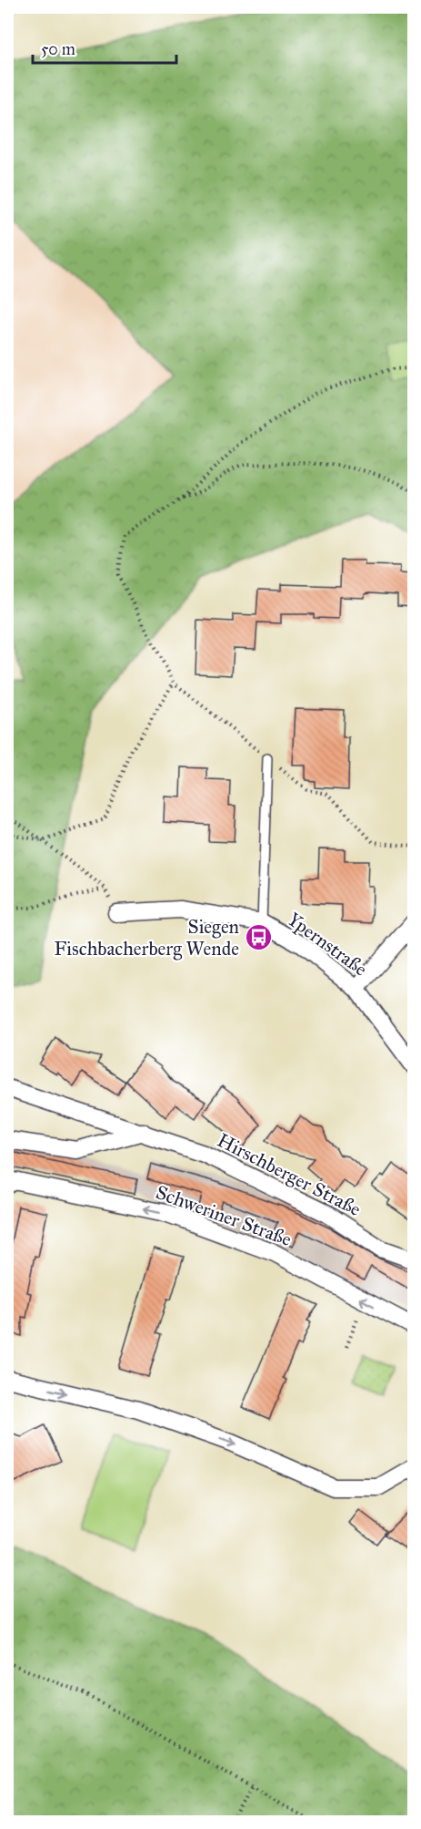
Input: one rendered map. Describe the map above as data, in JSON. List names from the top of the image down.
{
  "streets": {
    "street": ["Ypernstraße", "Hirschberger Straße", "Schweriner Straße"]
  },
  "places": {
    "bus stop": ["Siegen Fischbacherberg Wende"]
  },
  "scale_bar": "50 m"
}
